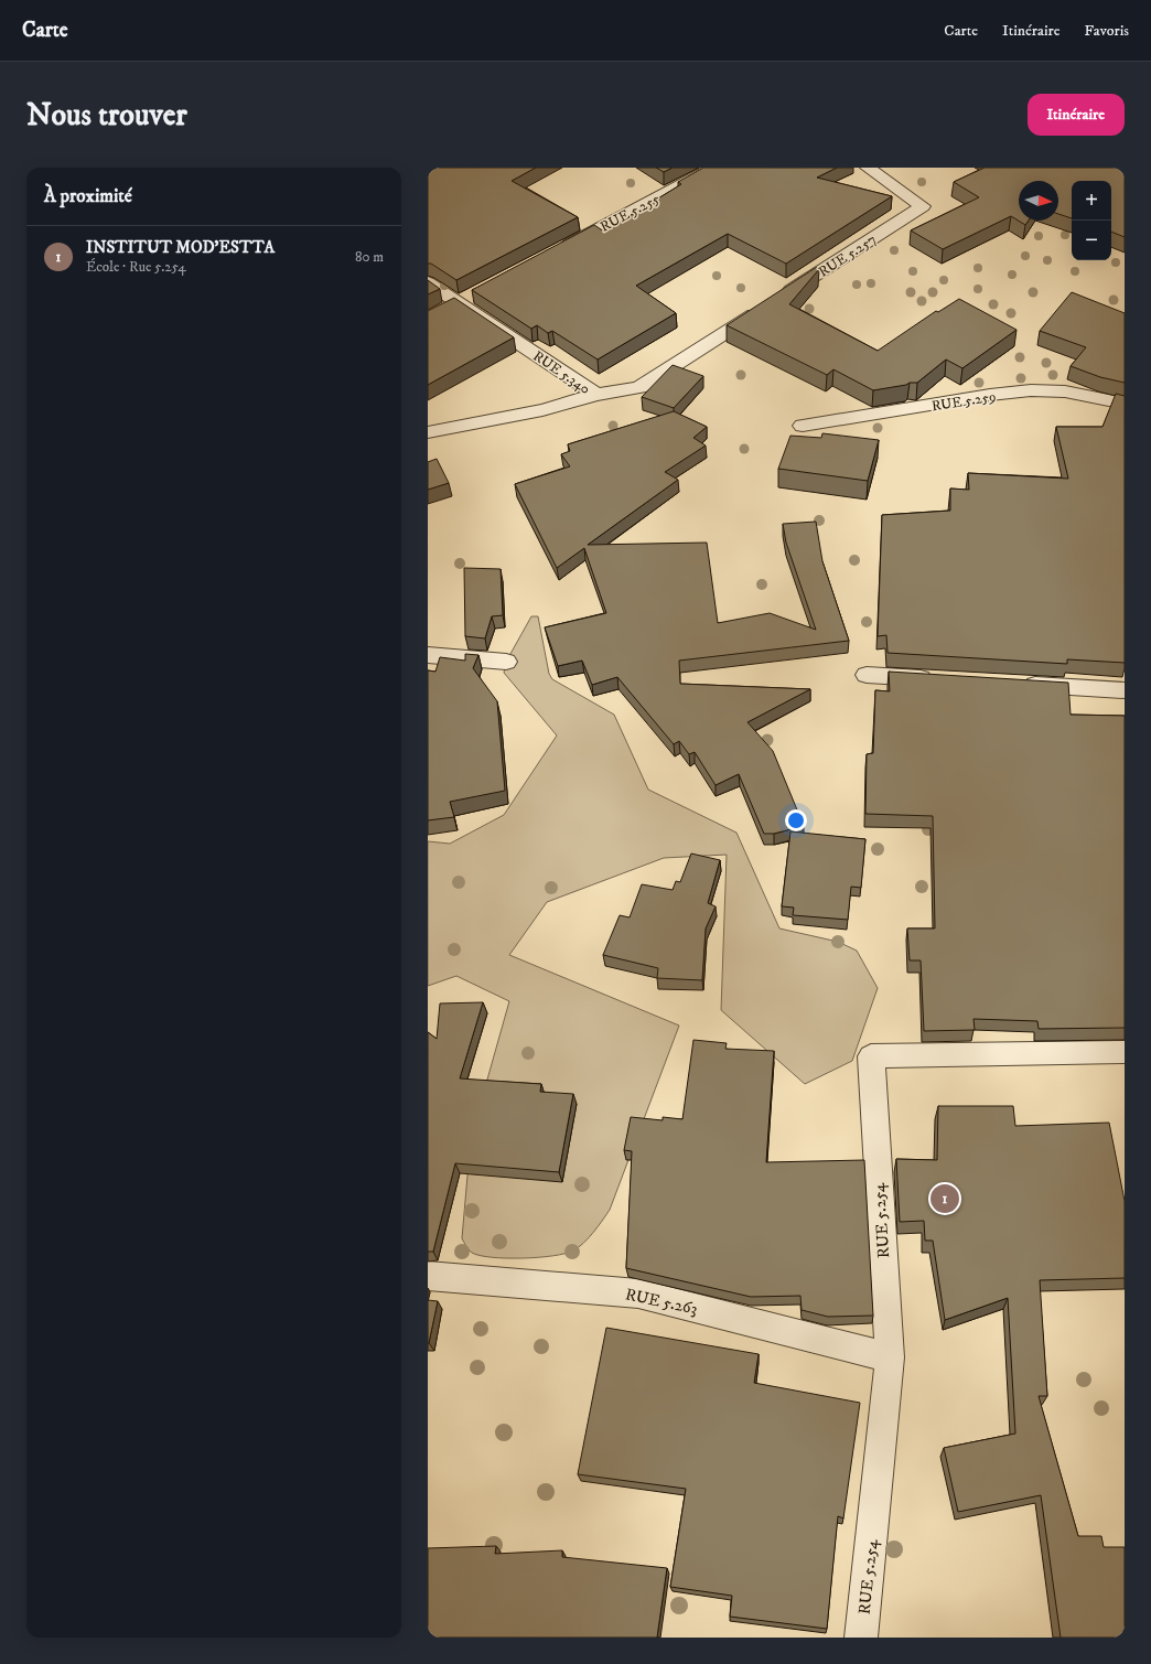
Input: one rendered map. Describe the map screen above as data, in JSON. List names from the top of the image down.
{
  "streets": {
    "street": [
      "RUE 5.255",
      "RUE 5.257",
      "RUE 5.340",
      "RUE 5.259",
      "RUE 5.254",
      "RUE 5.263"
    ]
  },
  "crossings": [
    ["RUE 5.257", "RUE 5.340"],
    ["RUE 5.254", "RUE 5.263"]
  ],
  "north": "right",
  "page": {
    "header": "Carte",
    "nav": ["Carte", "Itinéraire", "Favoris"],
    "buttons": "Itinéraire",
    "title": "Nous trouver",
    "heading": "À proximité",
    "map_buttons": ["+", "−"],
    "list": [
      {
        "mark": "1",
        "name": "INSTITUT MOD'ESTTA",
        "note": "École · Rue 5.254",
        "value": "80 m"
      }
    ],
    "pins": "1"
  }
}
